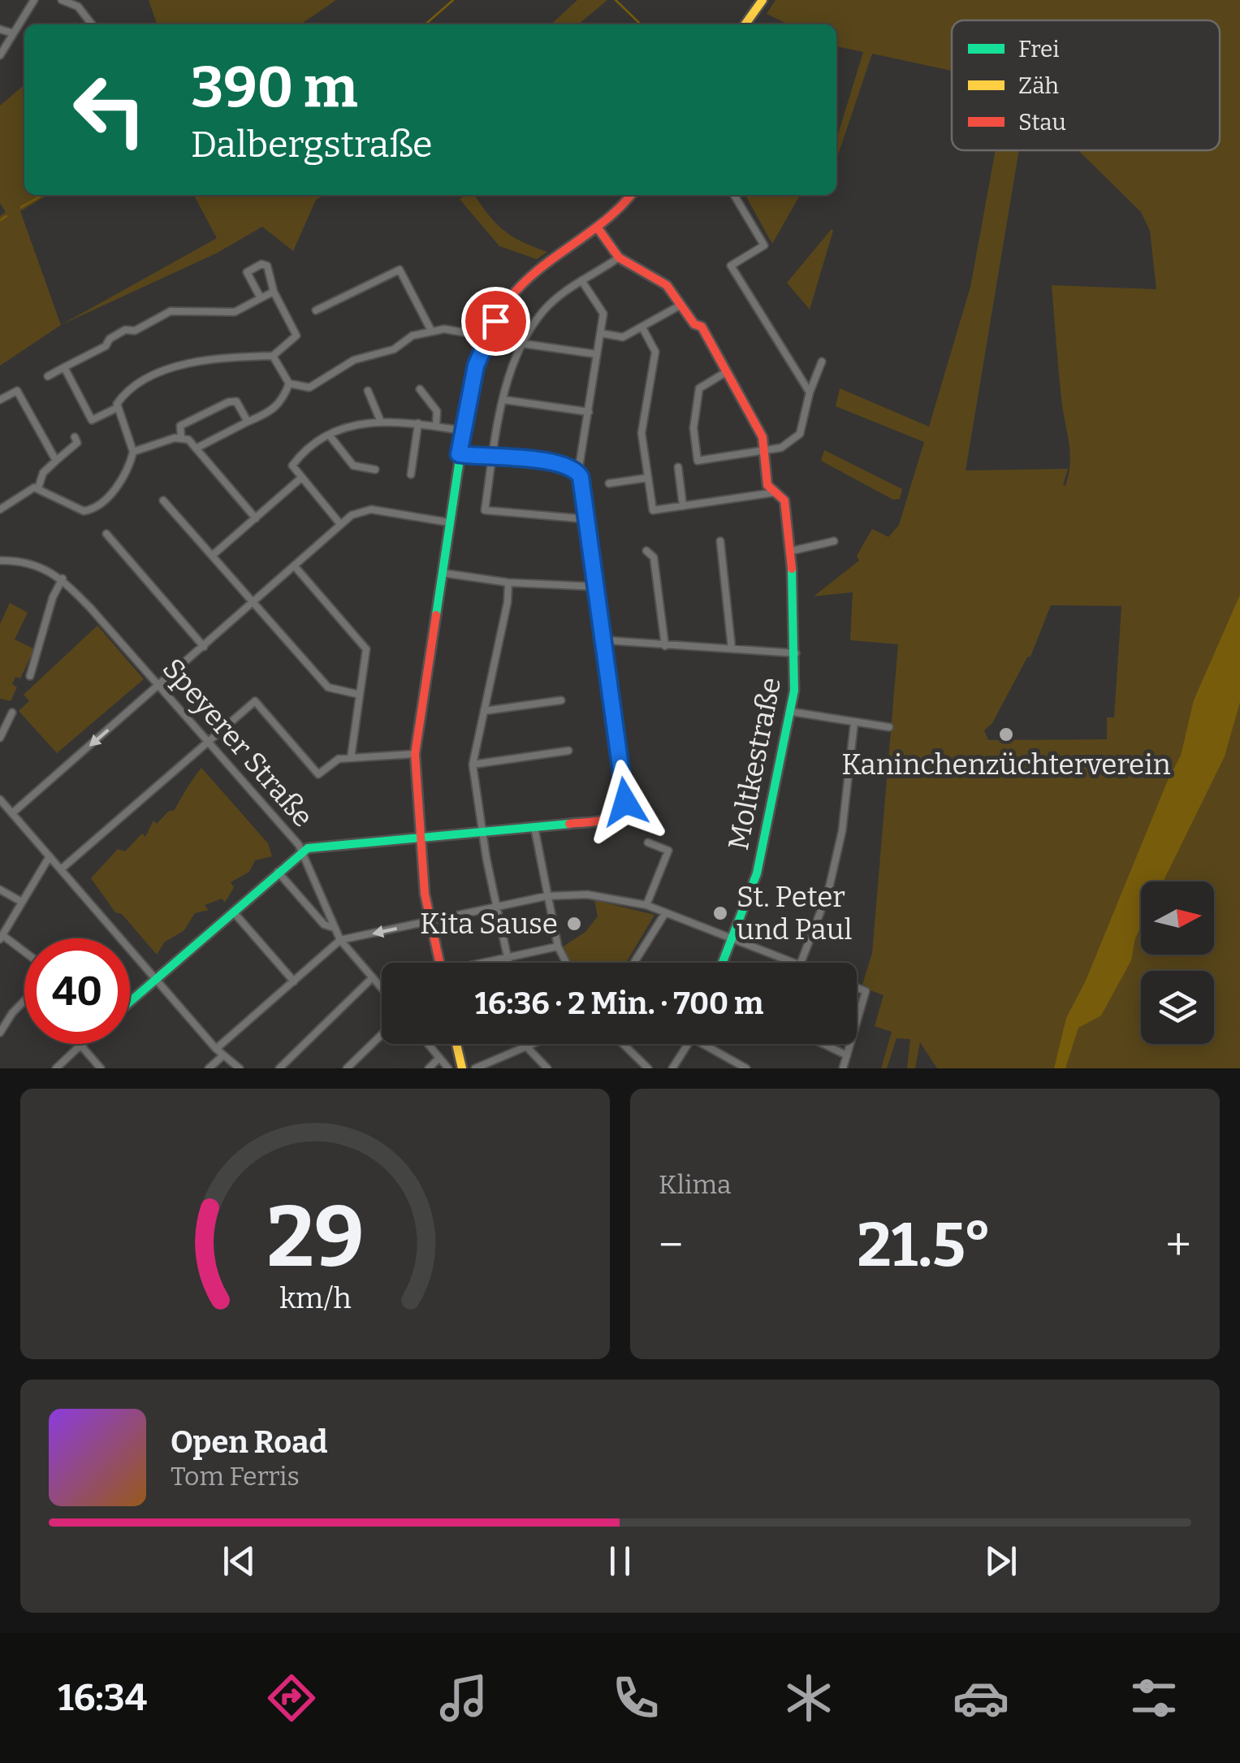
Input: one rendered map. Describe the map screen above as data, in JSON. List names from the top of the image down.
{
  "streets": {
    "street": ["Speyerer Straße", "Moltkestraße"]
  },
  "places": ["Kaninchenzüchterverein", "St. Peter und Paul", "Kita Sause"],
  "legend": ["Frei", "Zäh", "Stau"],
  "north": "right",
  "page": {
    "turn": ["390 m", "Dalbergstraße"],
    "limit": "40",
    "trip": "16:36 · 2 Min. · 700 m",
    "tile": "Klima",
    "heat": ["−", "21.5°", "+"],
    "song": ["Open Road", "Tom Ferris"],
    "tabs": "16:34",
    "gauge": ["29", "km/h"]
  }
}
